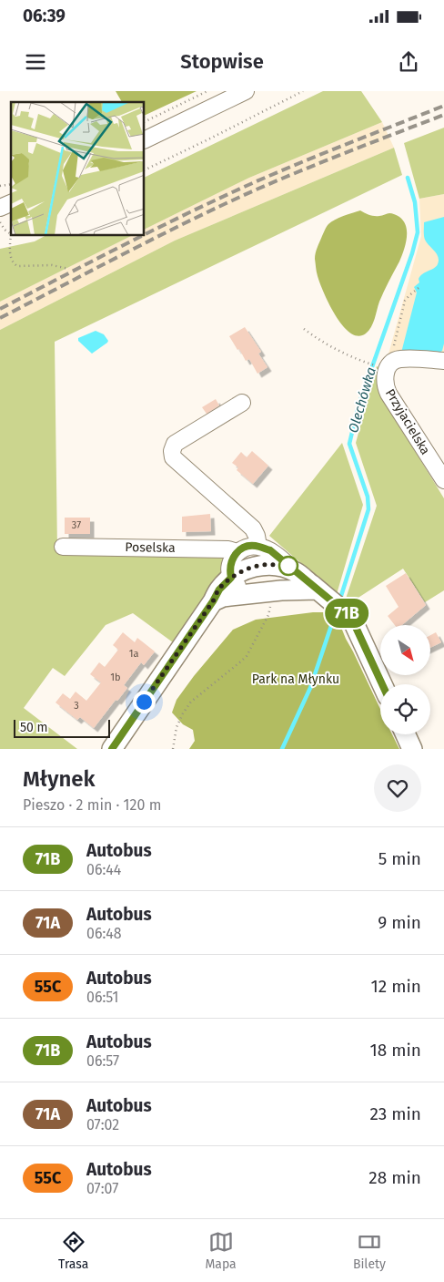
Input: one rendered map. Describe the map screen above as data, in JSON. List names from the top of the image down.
{
  "streets": {
    "street": ["Przyjacielska", "Poselska"]
  },
  "water": ["Olechówka"],
  "parks": ["Park na Młynku"],
  "lines": ["bus line 71B"],
  "house_numbers": [
    "37",
    "1a",
    "1b",
    "3"
  ],
  "scale_bar": "50 m",
  "north": "bottom right",
  "page": {
    "status": "06:39",
    "header": "Stopwise",
    "on_map": "71B",
    "scale": "50 m",
    "heading": ["Młynek", "Pieszo · 2 min · 120 m"],
    "list": [
      {
        "mark": "71B",
        "name": "Autobus",
        "note": "06:44",
        "value": "5 min"
      },
      {
        "mark": "71A",
        "name": "Autobus",
        "note": "06:48",
        "value": "9 min"
      },
      {
        "mark": "55C",
        "name": "Autobus",
        "note": "06:51",
        "value": "12 min"
      },
      {
        "mark": "71B",
        "name": "Autobus",
        "note": "06:57",
        "value": "18 min"
      },
      {
        "mark": "71A",
        "name": "Autobus",
        "note": "07:02",
        "value": "23 min"
      },
      {
        "mark": "55C",
        "name": "Autobus",
        "note": "07:07",
        "value": "28 min"
      }
    ],
    "tabs": ["Trasa", "Mapa", "Bilety"]
  }
}
